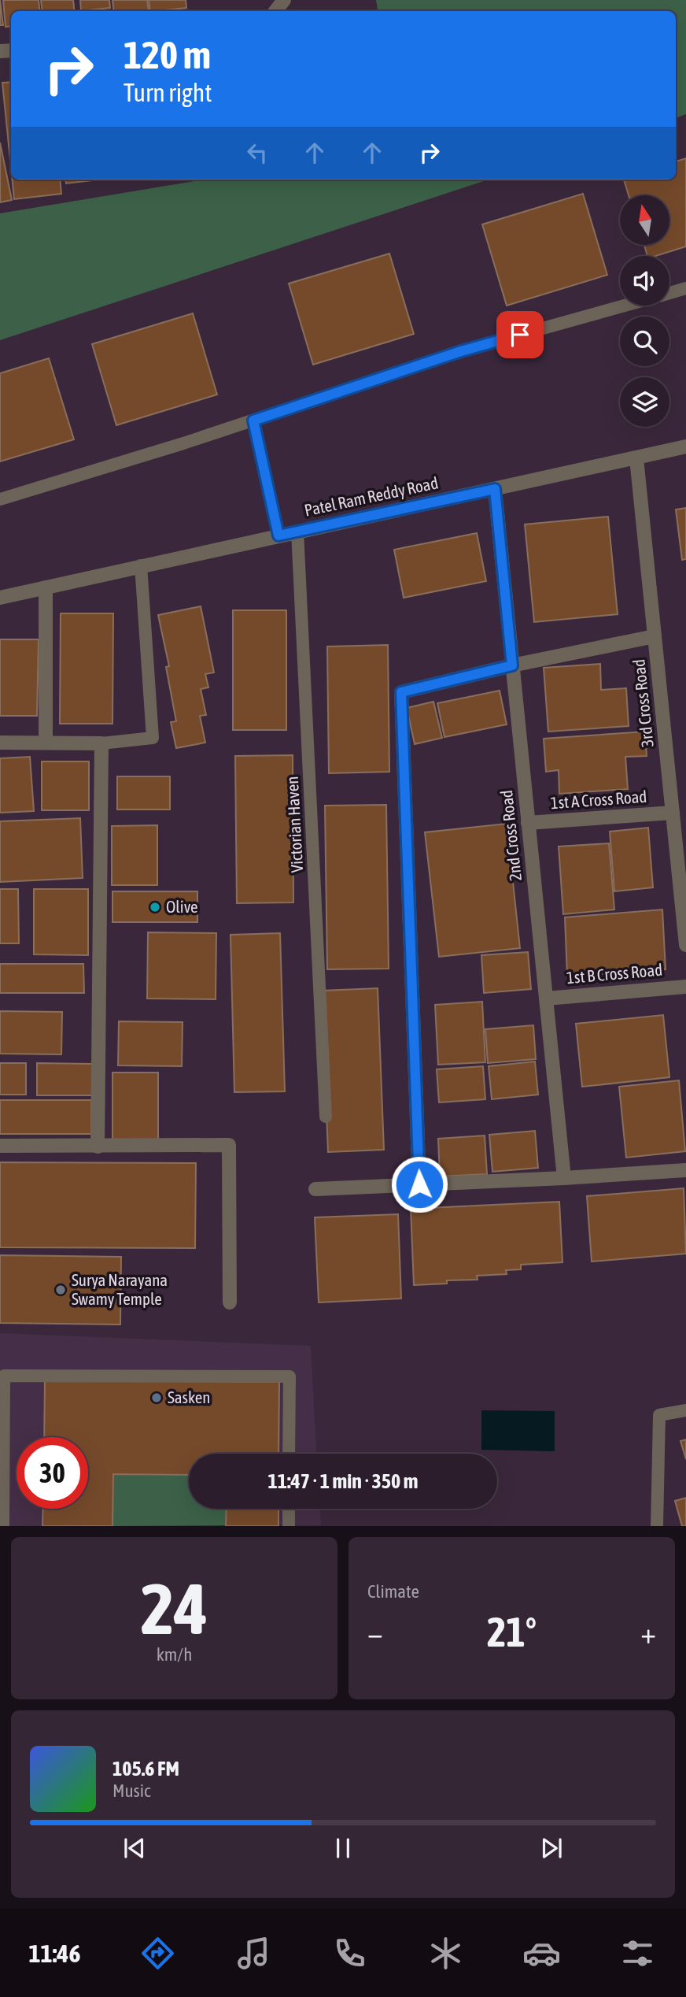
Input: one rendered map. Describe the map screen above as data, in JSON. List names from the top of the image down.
{
  "streets": {
    "street": [
      "Patel Ram Reddy Road",
      "3rd Cross Road",
      "1st A Cross Road",
      "2nd Cross Road",
      "1st B Cross Road"
    ],
    "lane": ["Victorian Haven"]
  },
  "crossings": [
    ["Patel Ram Reddy Road", "3rd Cross Road"],
    ["Patel Ram Reddy Road", "Victorian Haven"],
    ["Patel Ram Reddy Road", "2nd Cross Road"],
    ["3rd Cross Road", "1st A Cross Road"],
    ["1st A Cross Road", "2nd Cross Road"],
    ["2nd Cross Road", "1st B Cross Road"]
  ],
  "places": ["Olive", "Surya Narayana Swamy Temple", "Sasken"],
  "north": "top",
  "page": {
    "turn": ["120 m", "Turn right"],
    "limit": "30",
    "trip": "11:47 · 1 min · 350 m",
    "tile": [
      ["24", "km/h"],
      "Climate"
    ],
    "heat": ["−", "21°", "+"],
    "song": ["105.6 FM", "Music"],
    "tabs": "11:46"
  }
}
